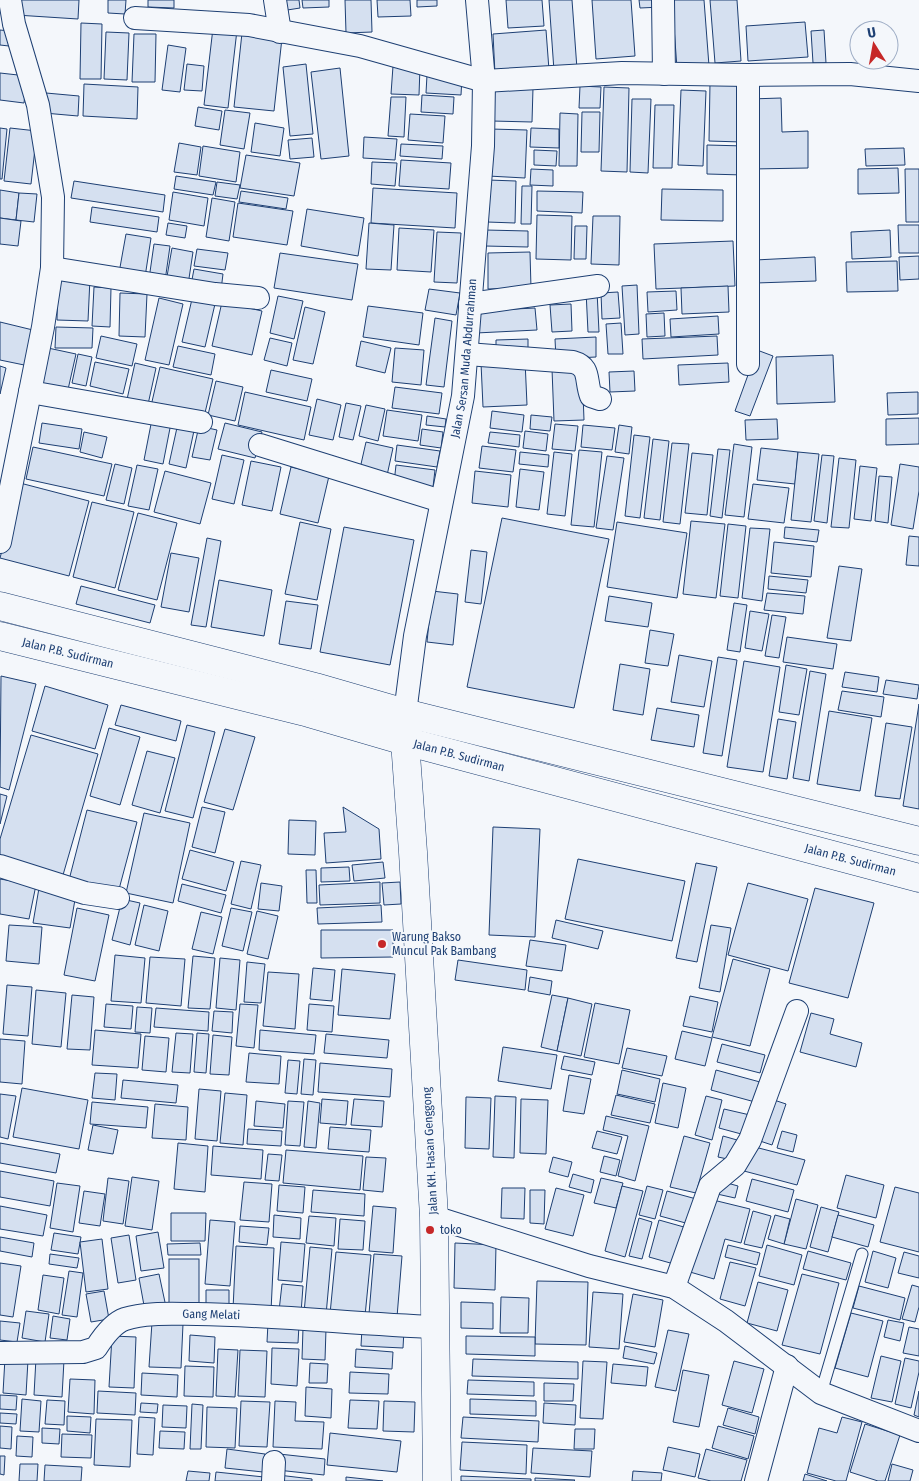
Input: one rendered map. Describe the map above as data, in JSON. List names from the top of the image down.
{
  "streets": {
    "main road": ["Jalan P.B. Sudirman", "Jalan KH. Hasan Genggong"],
    "street": ["Jalan Sersan Muda Abdurrahman", "Gang Melati"]
  },
  "crossings": [
    ["Jalan Sersan Muda Abdurrahman", "Jalan KH. Hasan Genggong"],
    ["Jalan P.B. Sudirman", "Jalan KH. Hasan Genggong"],
    ["Jalan KH. Hasan Genggong", "Gang Melati"]
  ],
  "places": ["Warung Bakso Muncul Pak Bambang", "toko"],
  "north": "top"
}
